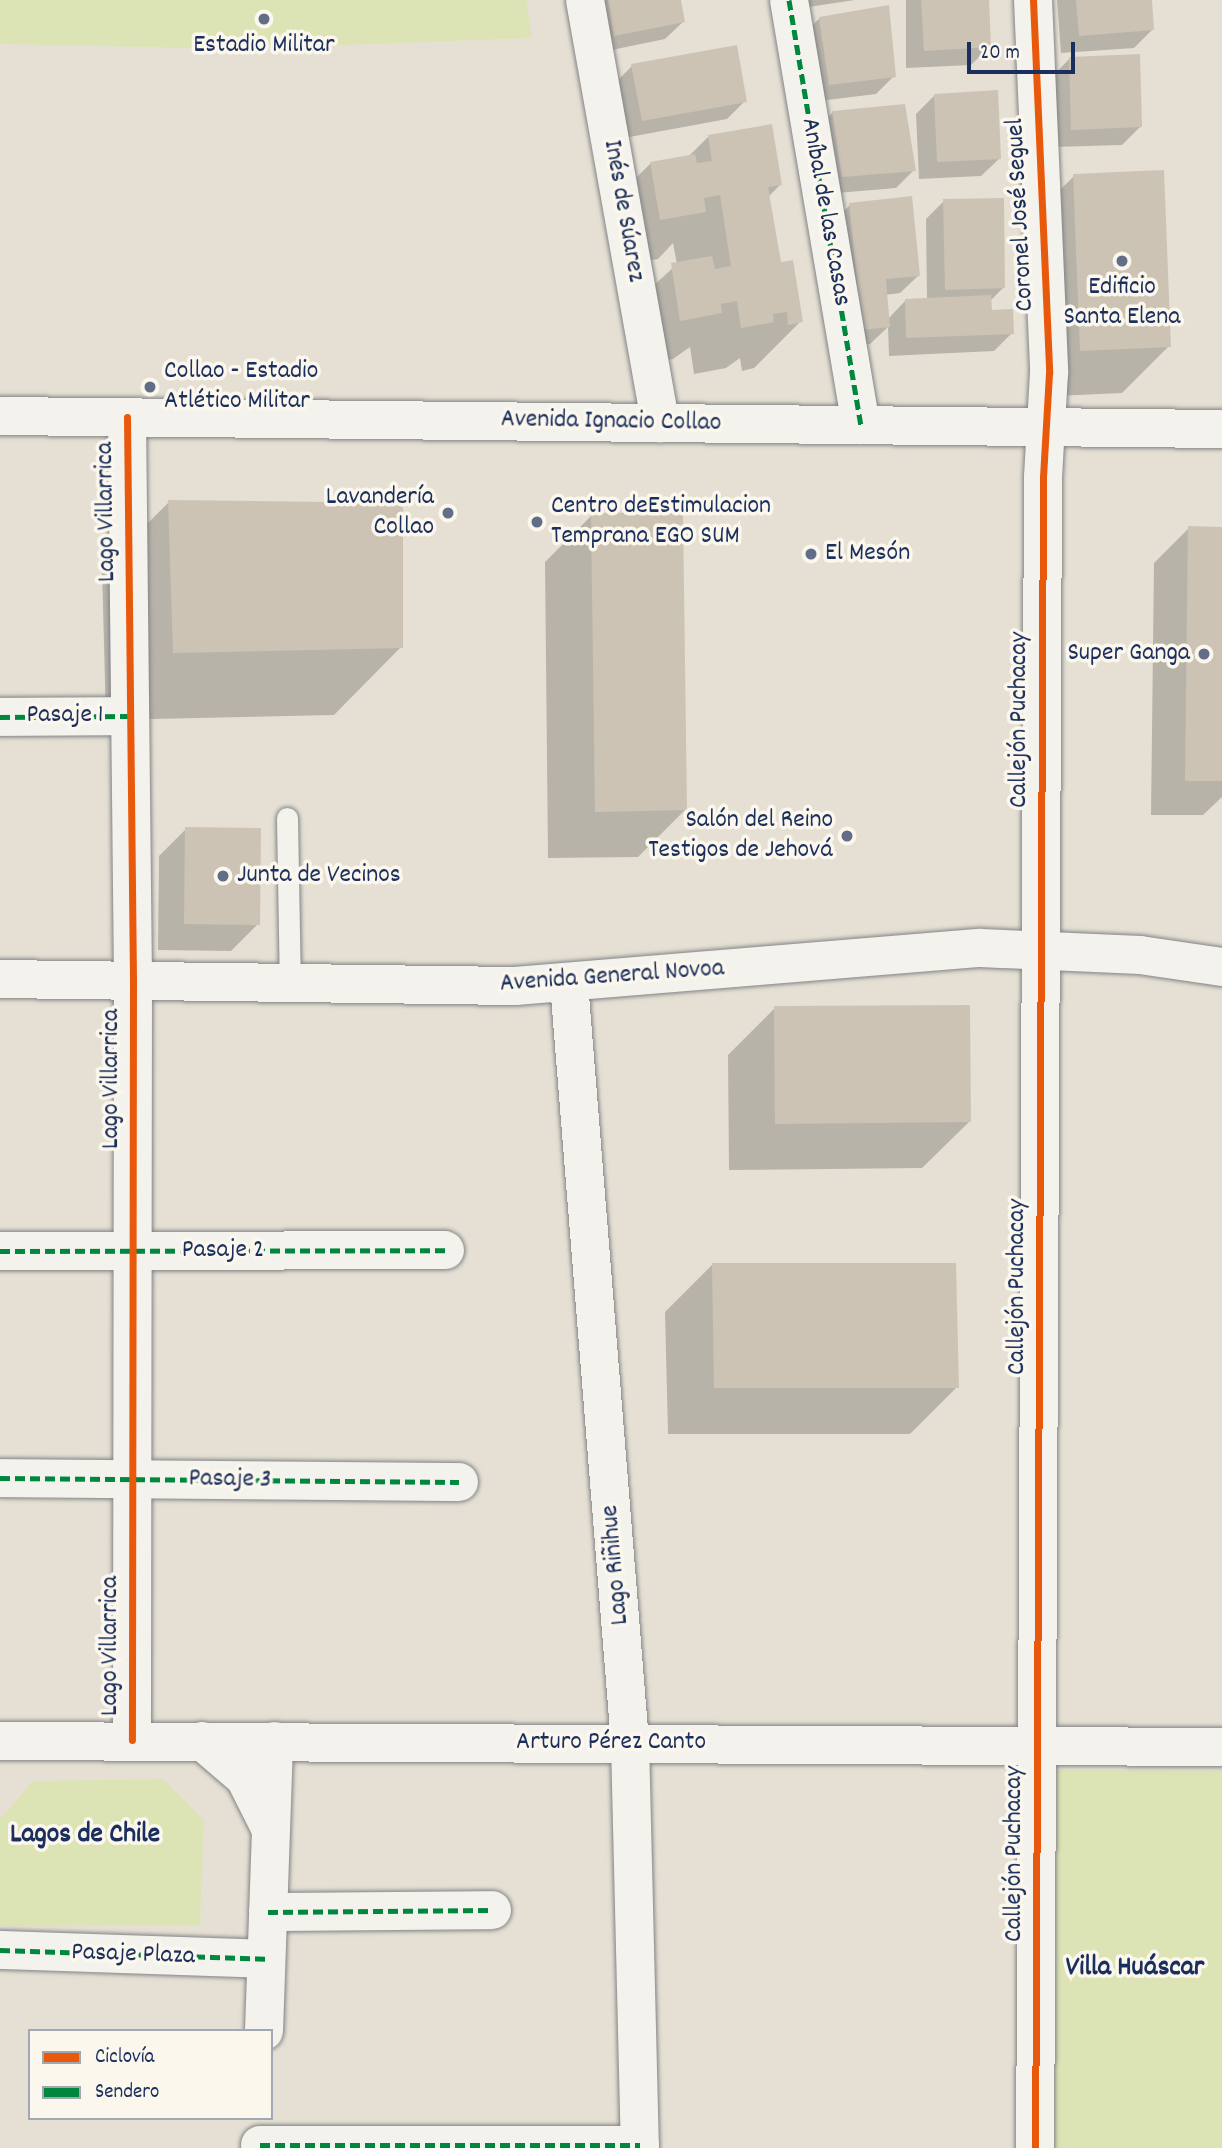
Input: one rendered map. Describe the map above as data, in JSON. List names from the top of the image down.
{
  "streets": {
    "street": [
      "Inés de Súarez",
      "Aníbal de las Casas",
      "Coronel José Seguel",
      "Avenida Ignacio Collao",
      "Lago Villarrica",
      "Pasaje 1",
      "Callejón Puchacay",
      "Avenida General Novoa",
      "Pasaje 2",
      "Pasaje 3",
      "Lago Riñihue",
      "Arturo Pérez Canto",
      "Pasaje Plaza"
    ]
  },
  "crossings": [
    ["Inés de Súarez", "Avenida Ignacio Collao"],
    ["Aníbal de las Casas", "Avenida Ignacio Collao"],
    ["Coronel José Seguel", "Avenida Ignacio Collao"],
    ["Coronel José Seguel", "Callejón Puchacay"],
    ["Avenida Ignacio Collao", "Lago Villarrica"],
    ["Avenida Ignacio Collao", "Callejón Puchacay"],
    ["Lago Villarrica", "Pasaje 1"],
    ["Lago Villarrica", "Avenida General Novoa"],
    ["Lago Villarrica", "Pasaje 2"],
    ["Lago Villarrica", "Pasaje 3"],
    ["Lago Villarrica", "Arturo Pérez Canto"],
    ["Callejón Puchacay", "Avenida General Novoa"],
    ["Callejón Puchacay", "Arturo Pérez Canto"],
    ["Avenida General Novoa", "Lago Riñihue"],
    ["Lago Riñihue", "Arturo Pérez Canto"]
  ],
  "districts": ["Lagos de Chile", "Villa Huáscar"],
  "places": [
    "Estadio Militar",
    "Edificio Santa Elena",
    "Collao - Estadio Atlético Militar",
    "Lavandería Collao",
    "Centro deEstimulacion Temprana EGO SUM",
    "El Mesón",
    "Super Ganga",
    "Salón del Reino Testigos de Jehová",
    "Junta de Vecinos"
  ],
  "legend": ["Ciclovía", "Sendero"],
  "scale_bar": "20 m"
}
